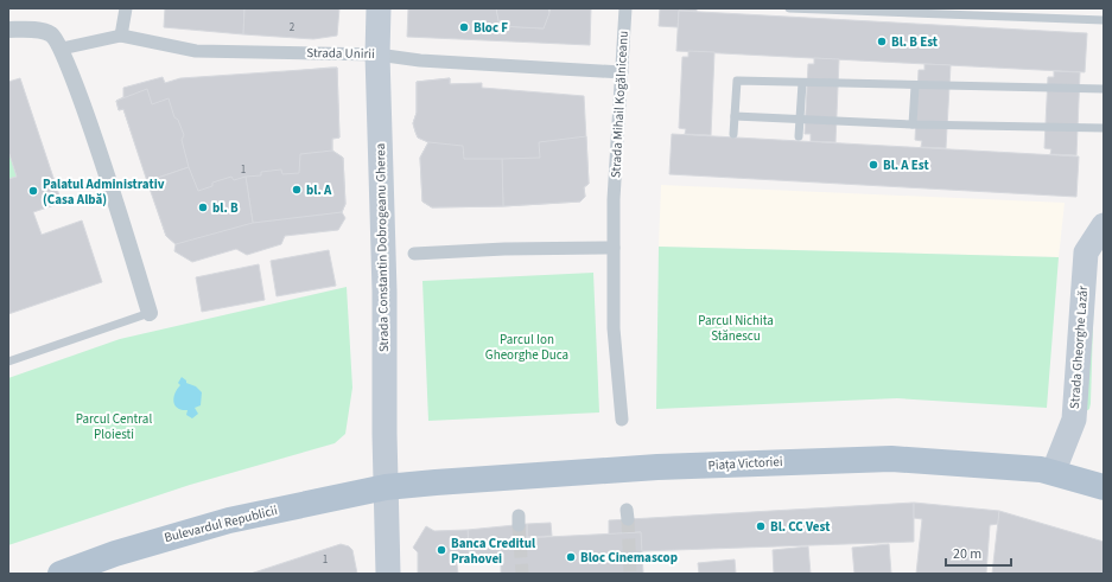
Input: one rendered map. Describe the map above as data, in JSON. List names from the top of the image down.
{
  "streets": {
    "main road": [
      "Strada Constantin Dobrogeanu Gherea",
      "Strada Gheorghe Lazăr",
      "Piața Victoriei",
      "Bulevardul Republicii"
    ],
    "street": ["Strada Unirii", "Strada Mihail Kogălniceanu"]
  },
  "crossings": [
    ["Strada Unirii", "Strada Mihail Kogălniceanu"],
    ["Strada Unirii", "Strada Constantin Dobrogeanu Gherea"],
    ["Strada Constantin Dobrogeanu Gherea", "Piața Victoriei"],
    ["Strada Constantin Dobrogeanu Gherea", "Bulevardul Republicii"],
    ["Strada Gheorghe Lazăr", "Piața Victoriei"],
    ["Piața Victoriei", "Bulevardul Republicii"]
  ],
  "parks": ["Parcul Nichita Stănescu", "Parcul Ion Gheorghe Duca", "Parcul Central Ploiesti"],
  "places": [
    "Bloc F",
    "Bl. B Est",
    "Bl. A Est",
    "bl. A",
    "Palatul Administrativ (Casa Albă)",
    "bl. B",
    "Bl. CC Vest",
    "Banca Creditul Prahovei",
    "Bloc Cinemascop"
  ],
  "house_numbers": ["2", "1", "1"],
  "scale_bar": "20 m"
}
